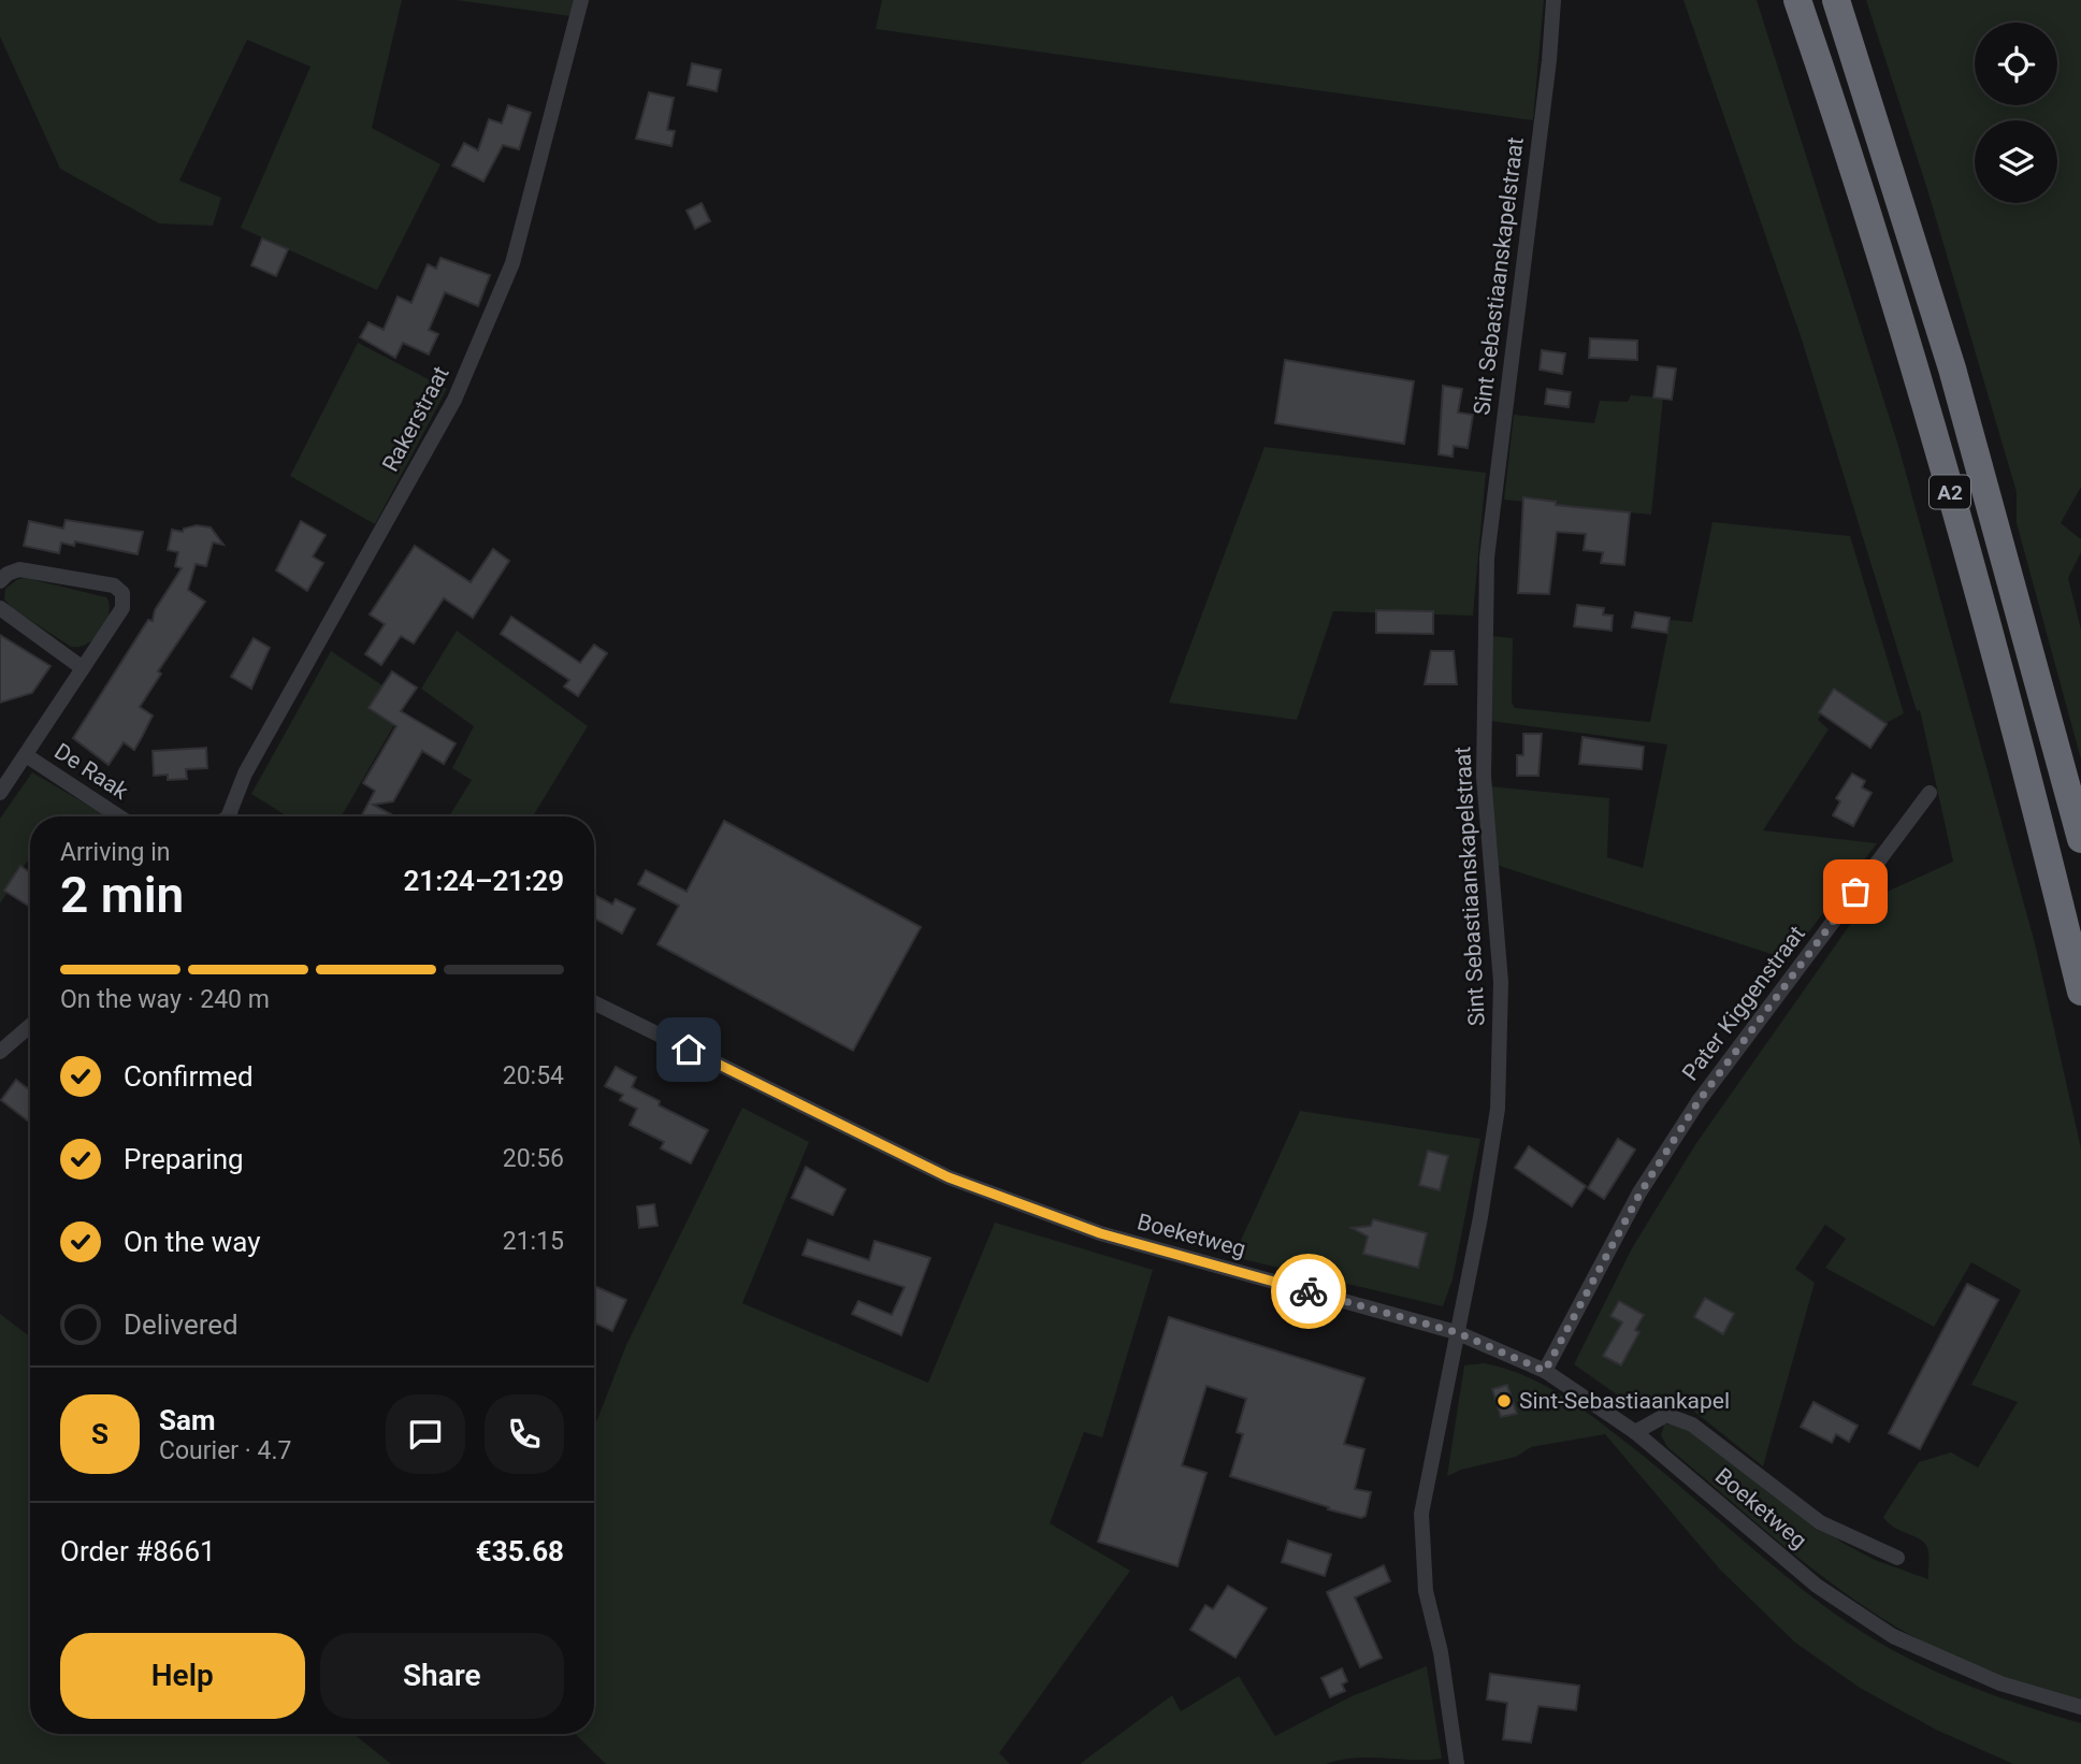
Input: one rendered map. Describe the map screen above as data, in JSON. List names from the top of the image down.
{
  "streets": {
    "highway": ["A2"],
    "street": [
      "Sint Sebastiaanskapelstraat",
      "Rakerstraat",
      "De Raak",
      "Pater Kiggenstraat",
      "Boeketweg"
    ]
  },
  "crossings": [
    ["Sint Sebastiaanskapelstraat", "Boeketweg"],
    ["Pater Kiggenstraat", "Boeketweg"]
  ],
  "places": ["Sint-Sebastiaankapel"],
  "page": {
    "heading": ["2 min", "Arriving in", "21:24–21:29"],
    "panel": [
      "Sam",
      "Courier · 4.7",
      "Order #8661",
      "€35.68"
    ],
    "bar": "On the way · 240 m",
    "list": [
      ["Confirmed", "20:54"],
      ["Preparing", "20:56"],
      ["On the way", "21:15"],
      "Delivered"
    ],
    "round": "S",
    "buttons": ["Help", "Share"]
  }
}
